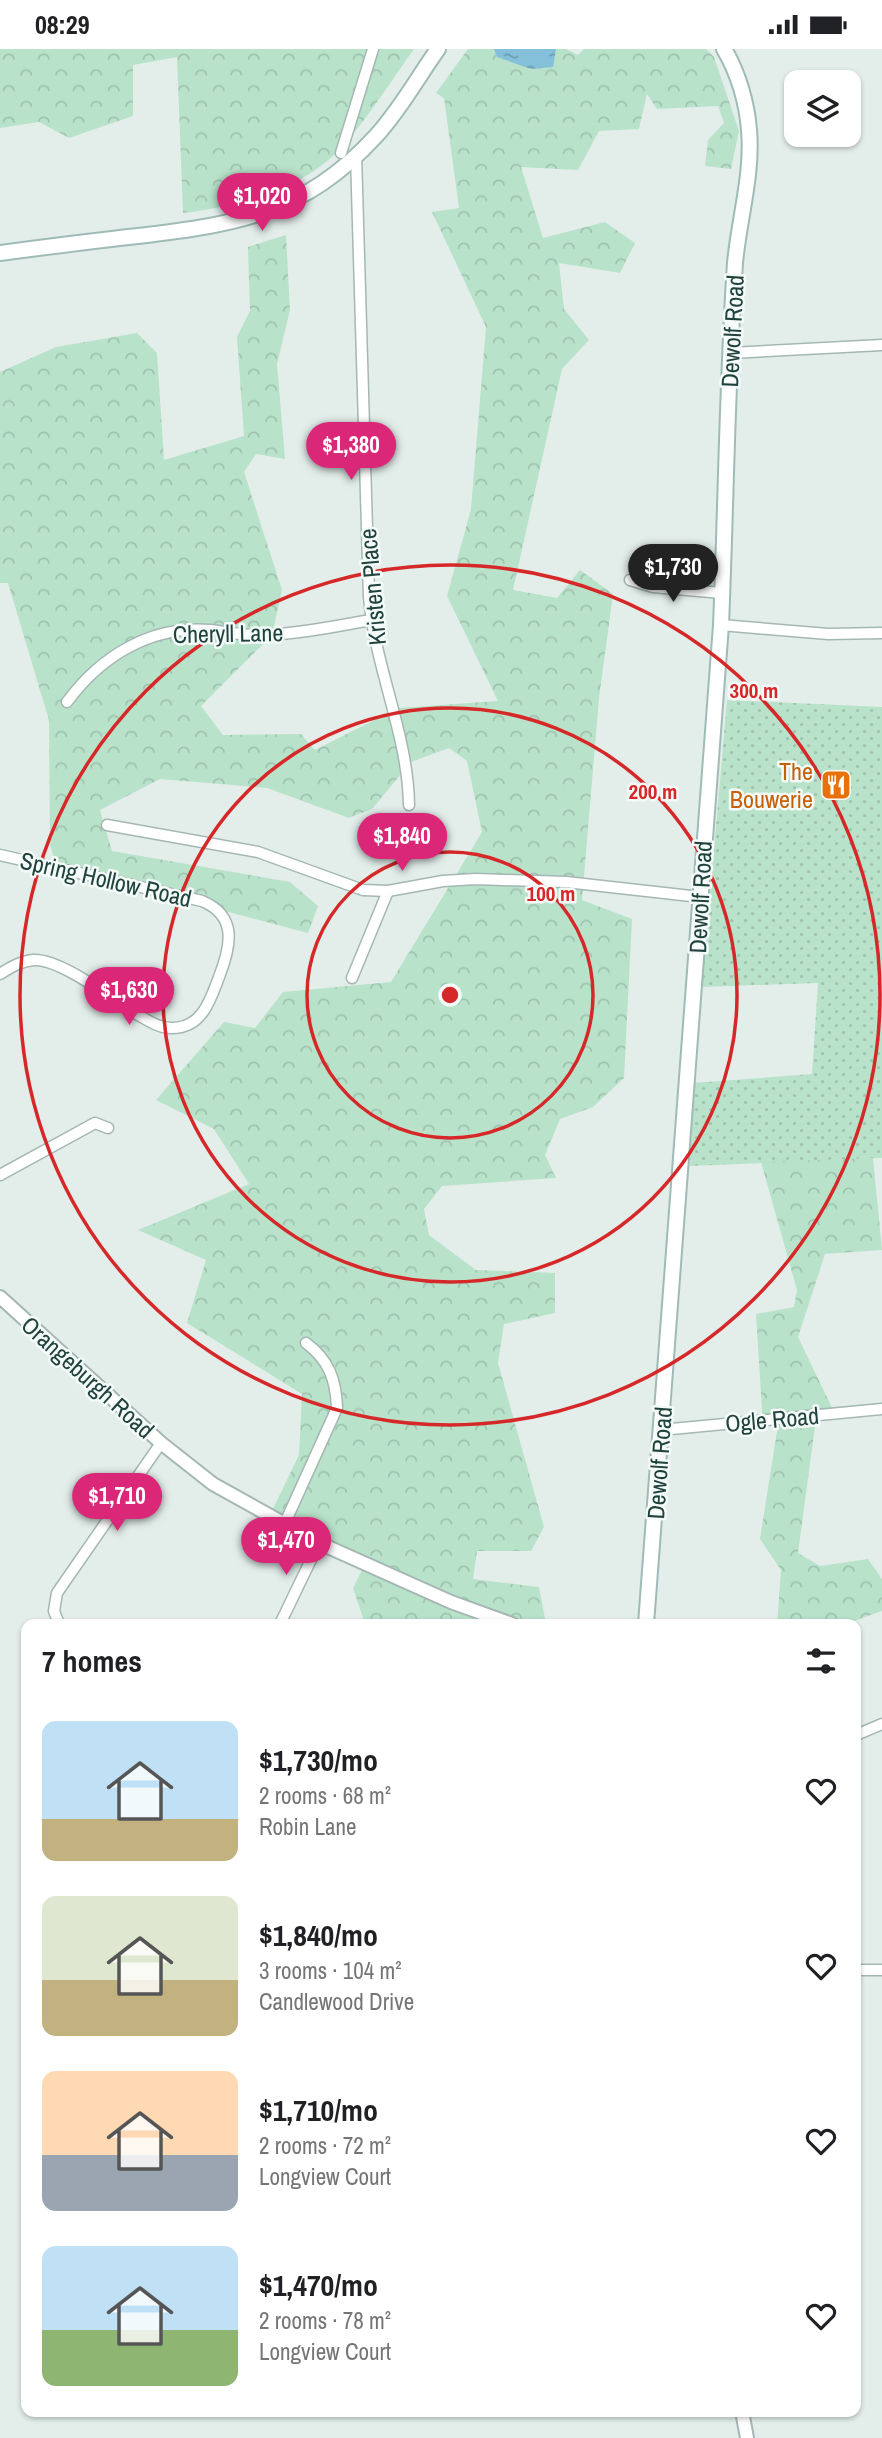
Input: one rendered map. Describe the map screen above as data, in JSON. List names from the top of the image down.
{
  "streets": {
    "main road": ["Dewolf Road"],
    "street": [
      "Kristen Place",
      "Cheryll Lane",
      "Spring Hollow Road",
      "Orangeburgh Road",
      "Ogle Road"
    ]
  },
  "crossings": [
    ["Dewolf Road", "Ogle Road"],
    ["Kristen Place", "Cheryll Lane"]
  ],
  "places": {
    "restaurant": ["The Bouwerie"]
  },
  "page": {
    "status": "08:29",
    "price": [
      "$1,020",
      "$1,380",
      "$1,730",
      "$1,840",
      "$1,630",
      "$1,710",
      "$1,470"
    ],
    "heading": "7 homes",
    "list": [
      {
        "name": "$1,730/mo",
        "note": "2 rooms · 68 m² · Robin Lane"
      },
      {
        "name": "$1,840/mo",
        "note": "3 rooms · 104 m² · Candlewood Drive"
      },
      {
        "name": "$1,710/mo",
        "note": "2 rooms · 72 m² · Longview Court"
      },
      {
        "name": "$1,470/mo",
        "note": "2 rooms · 78 m² · Longview Court"
      }
    ]
  },
  "rings": ["300 m", "200 m", "100 m"]
}
